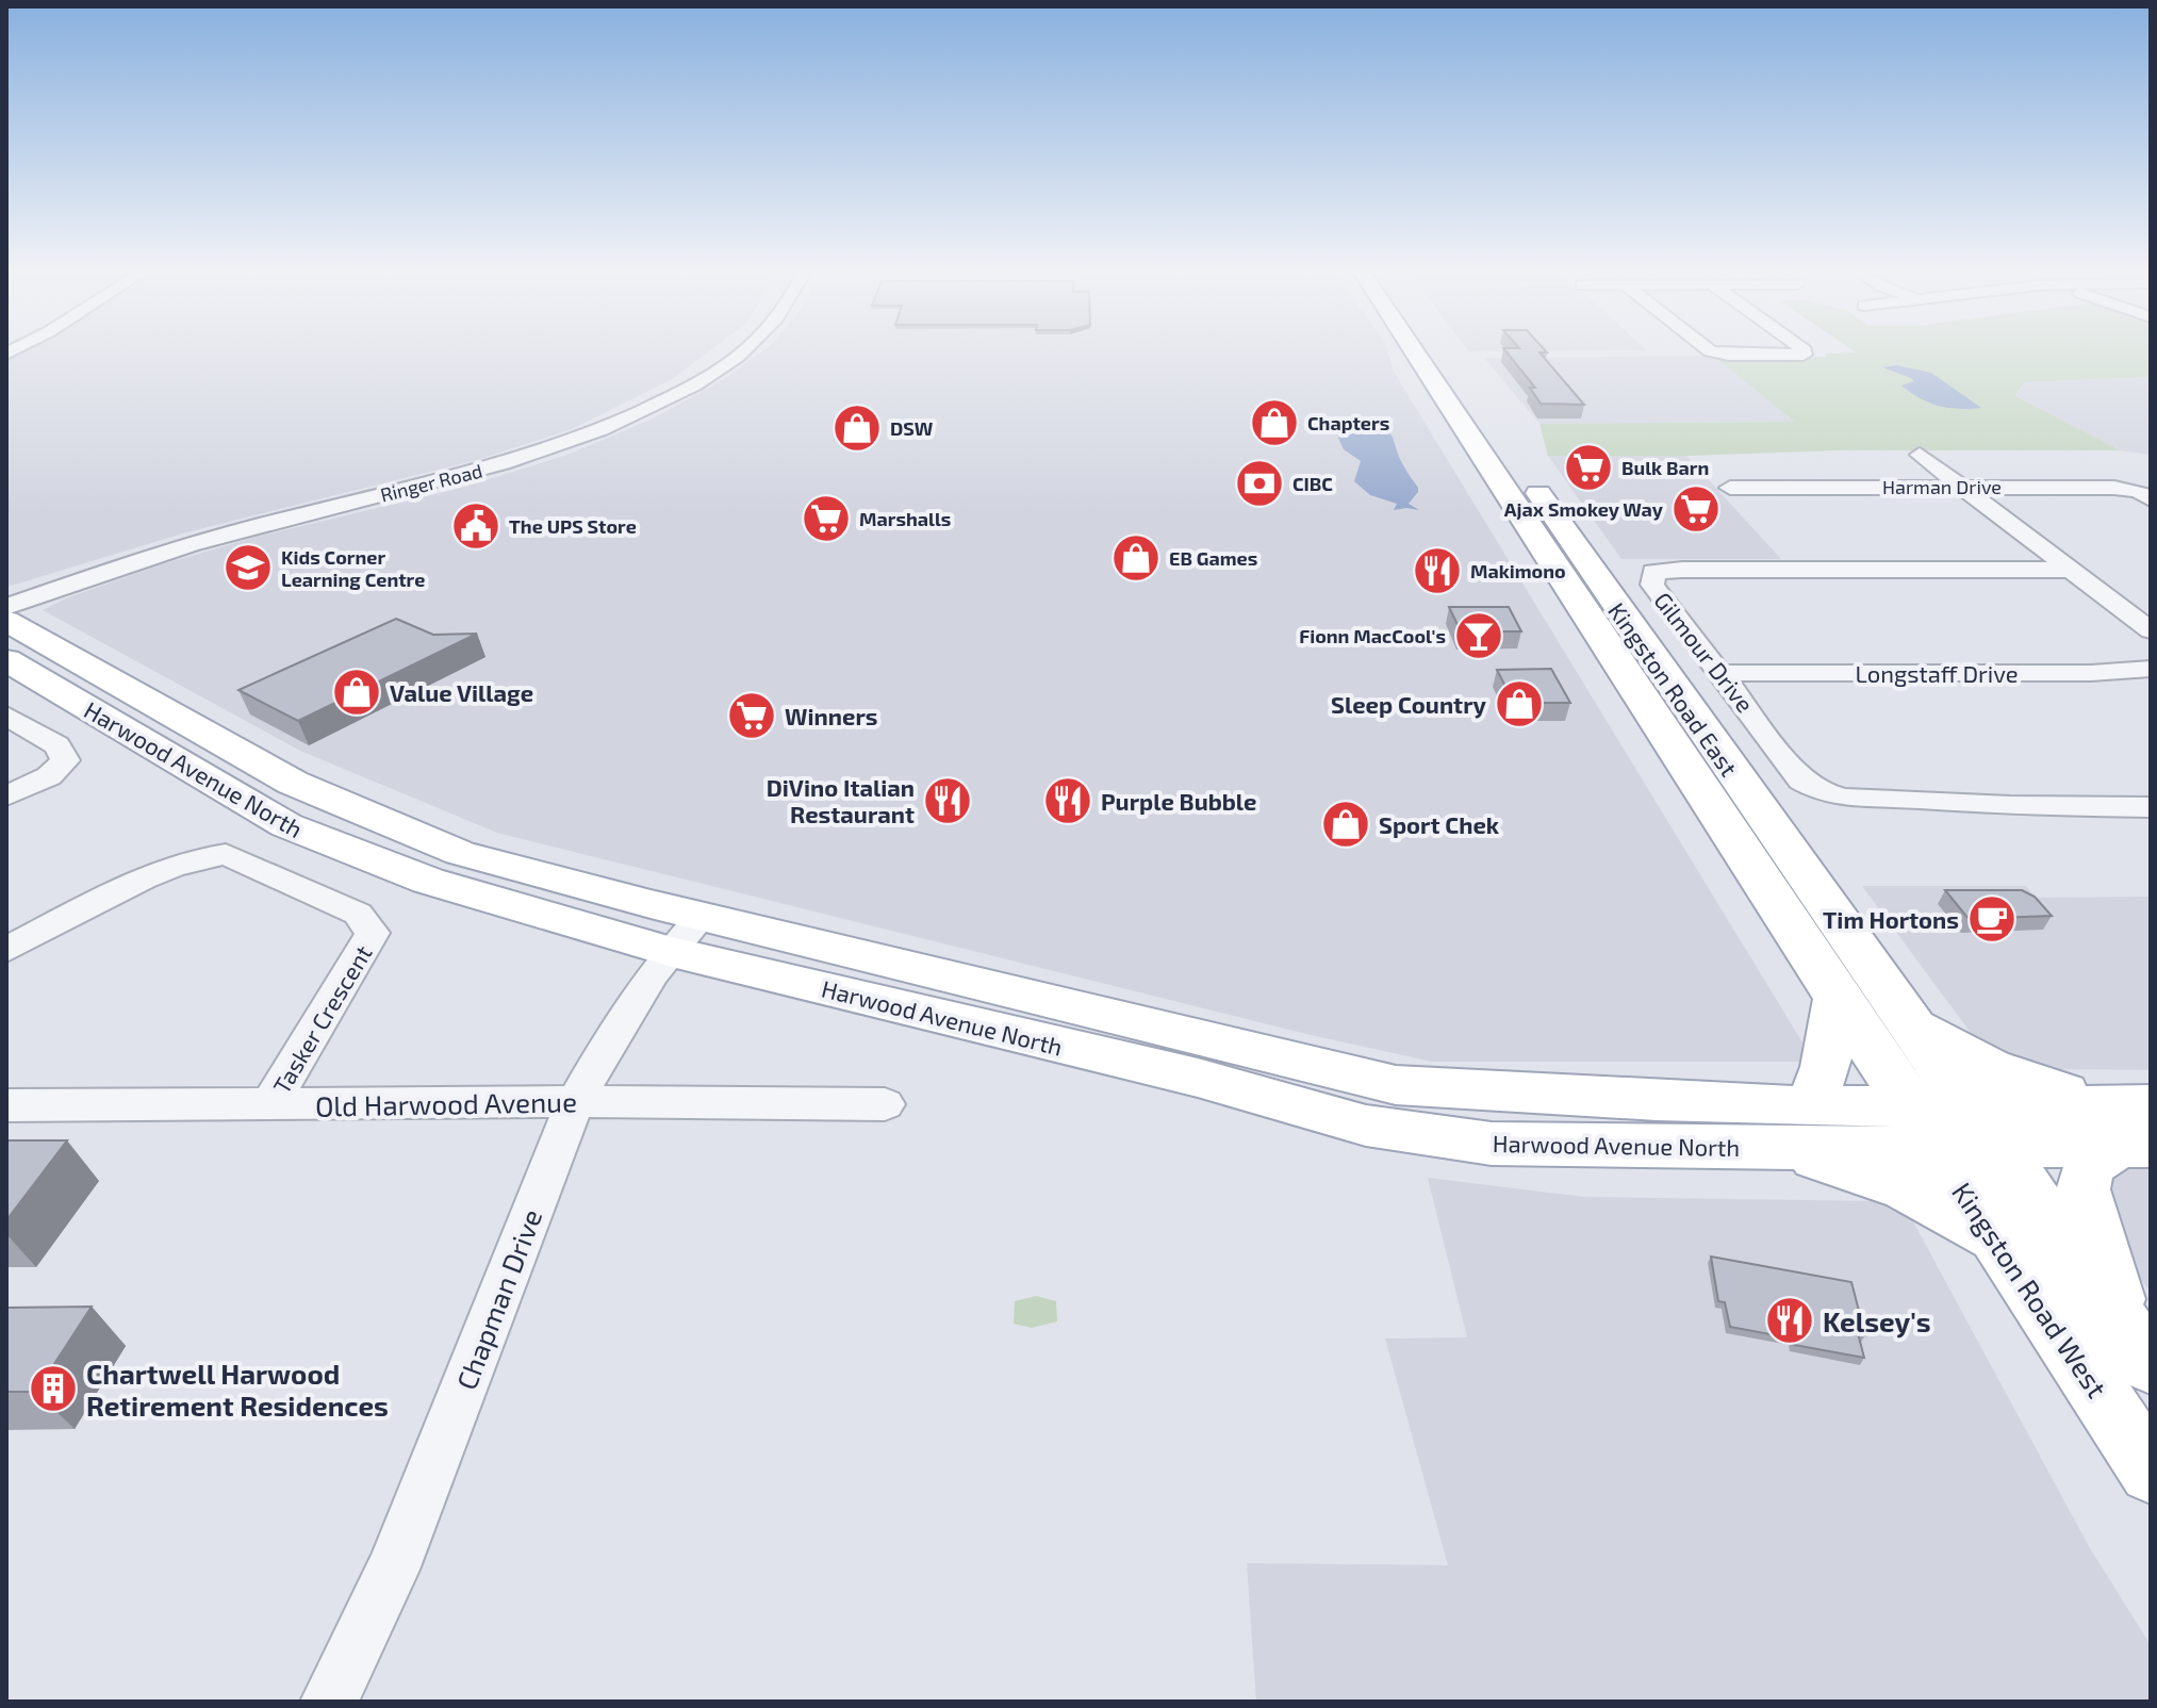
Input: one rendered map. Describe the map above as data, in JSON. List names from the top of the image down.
{
  "streets": {
    "main road": ["Kingston Road East", "Harwood Avenue North", "Kingston Road West"],
    "street": [
      "Ringer Road",
      "Harman Drive",
      "Gilmour Drive",
      "Longstaff Drive",
      "Tasker Crescent",
      "Old Harwood Avenue",
      "Chapman Drive"
    ]
  },
  "crossings": [
    ["Gilmour Drive", "Longstaff Drive"],
    ["Kingston Road East", "Harwood Avenue North"],
    ["Kingston Road East", "Kingston Road West"],
    ["Harwood Avenue North", "Kingston Road West"],
    ["Harwood Avenue North", "Chapman Drive"],
    ["Tasker Crescent", "Old Harwood Avenue"],
    ["Old Harwood Avenue", "Chapman Drive"]
  ],
  "places": {
    "shop": [
      "Chapters",
      "DSW",
      "EB Games",
      "Value Village",
      "Sleep Country",
      "Sport Chek"
    ],
    "supermarket": [
      "Bulk Barn",
      "Ajax Smokey Way",
      "Marshalls",
      "Winners"
    ],
    "bank": ["CIBC"],
    "public building": ["The UPS Store"],
    "school or university": ["Kids Corner Learning Centre"],
    "restaurant": [
      "Makimono",
      "DiVino Italian Restaurant",
      "Purple Bubble",
      "Kelsey's"
    ],
    "bar": ["Fionn MacCool's"],
    "cafe": ["Tim Hortons"],
    "building": ["Chartwell Harwood Retirement Residences"]
  }
}
